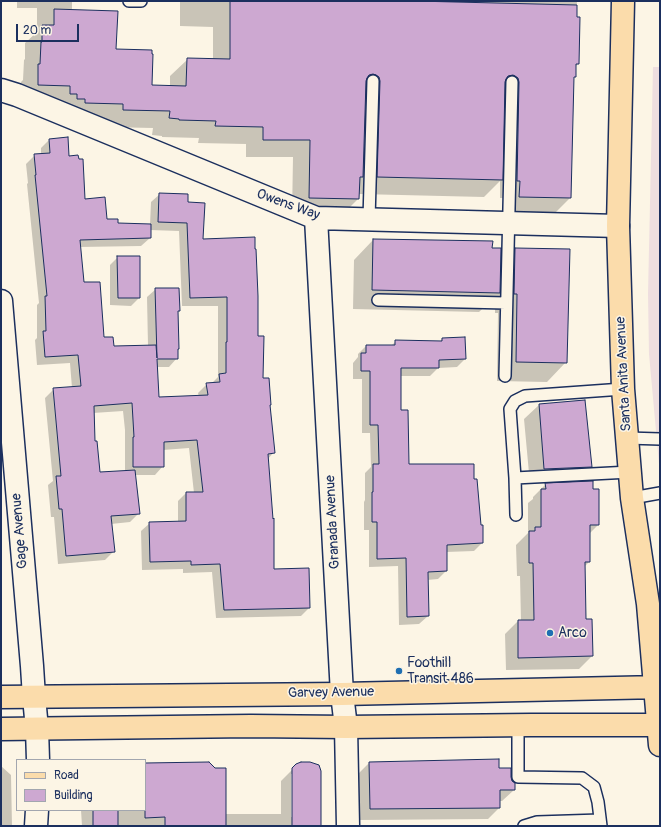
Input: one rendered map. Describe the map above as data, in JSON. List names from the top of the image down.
{
  "streets": {
    "main road": ["Santa Anita Avenue", "Garvey Avenue"],
    "street": ["Owens Way", "Granada Avenue", "Gage Avenue"]
  },
  "crossings": [
    ["Owens Way", "Santa Anita Avenue"],
    ["Owens Way", "Granada Avenue"],
    ["Santa Anita Avenue", "Garvey Avenue"],
    ["Granada Avenue", "Garvey Avenue"],
    ["Gage Avenue", "Garvey Avenue"]
  ],
  "places": ["Arco", "Foothill Transit 486"],
  "legend": ["Road", "Building"],
  "scale_bar": "20 m"
}
